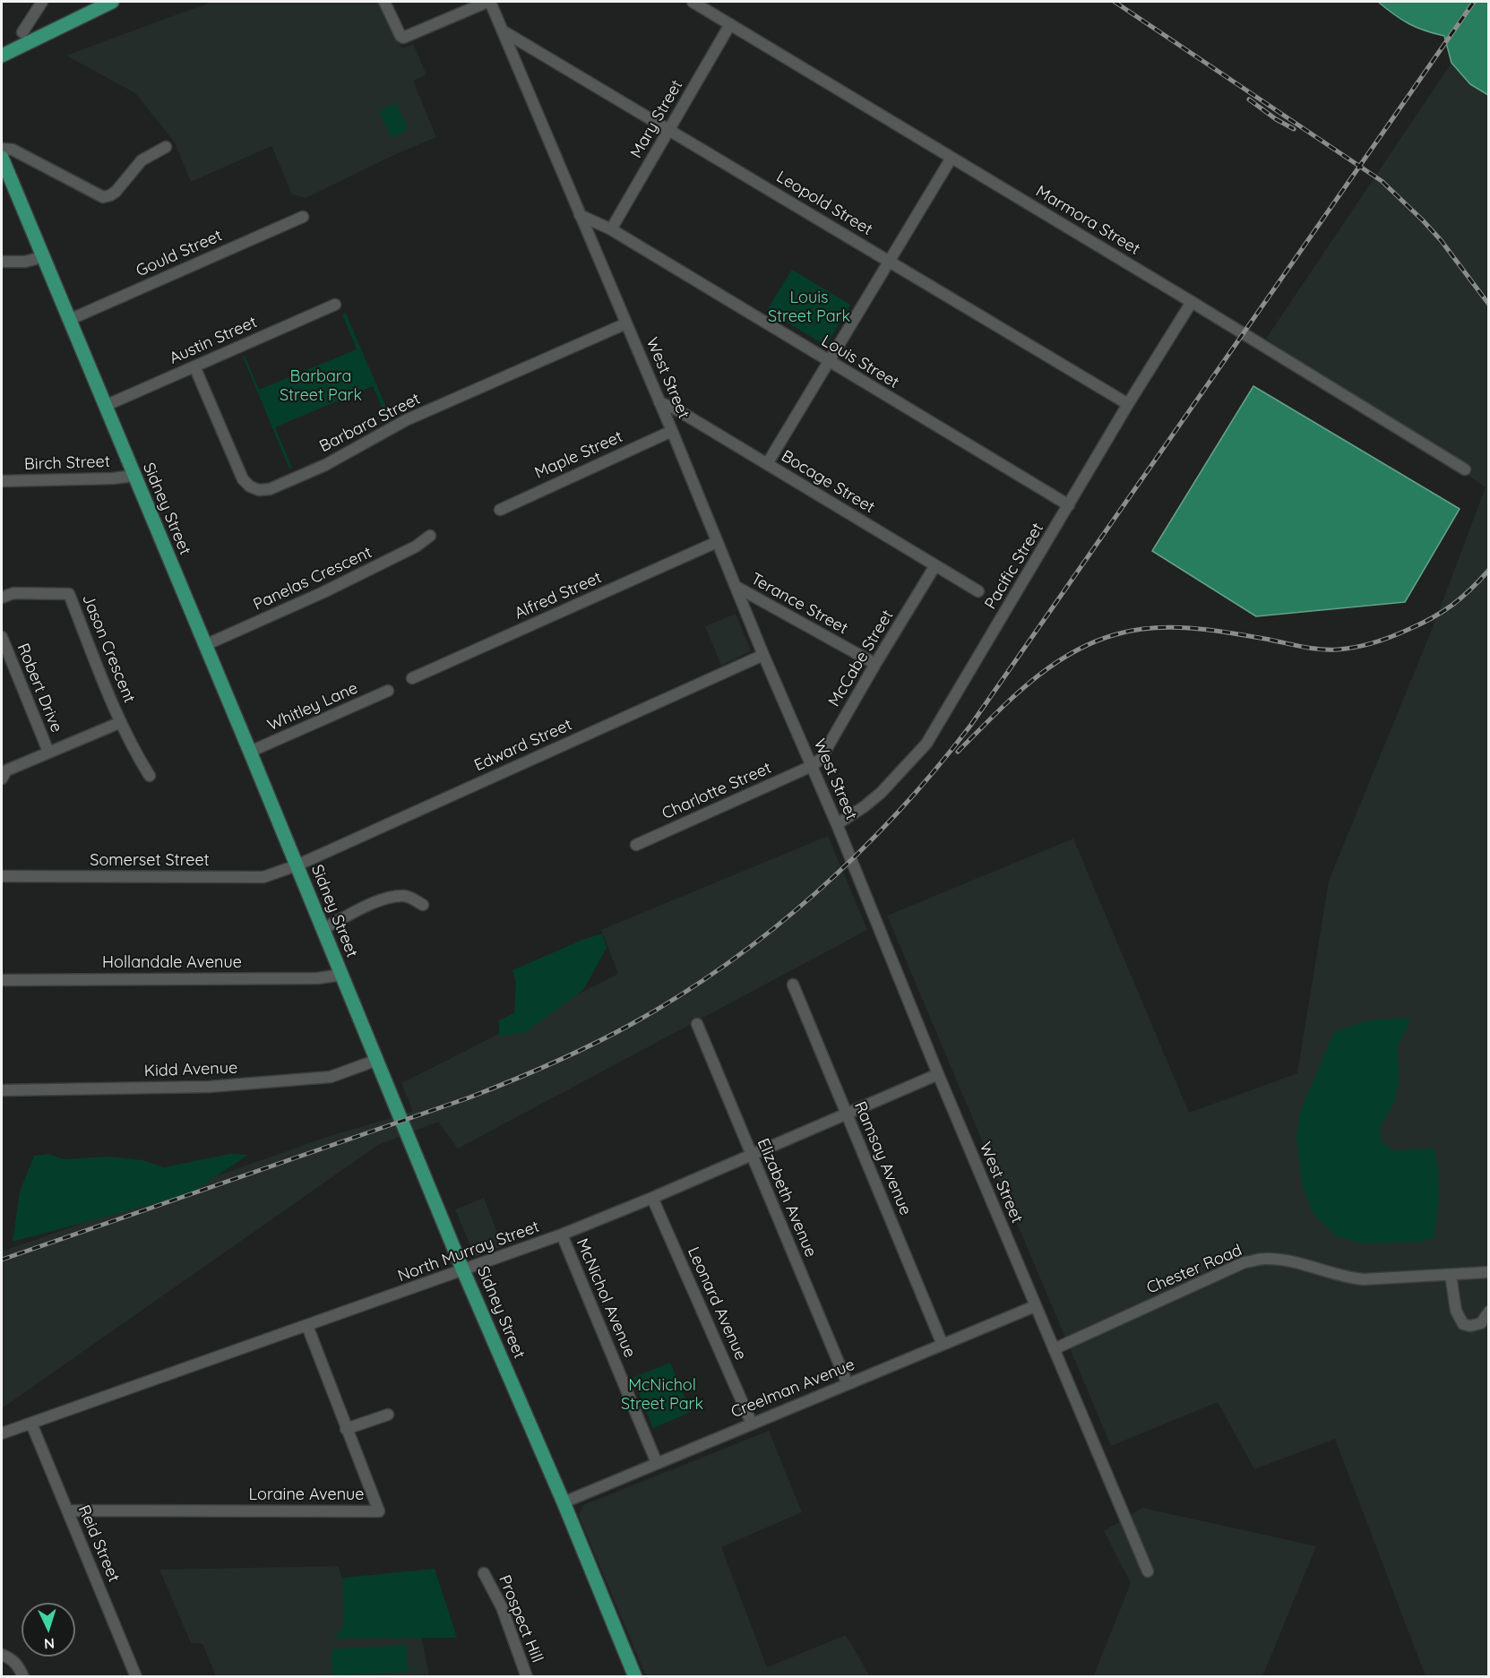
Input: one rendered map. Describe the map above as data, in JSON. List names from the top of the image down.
{
  "streets": {
    "main road": ["Sidney Street"],
    "street": [
      "Mary Street",
      "Leopold Street",
      "Marmora Street",
      "Gould Street",
      "Austin Street",
      "Louis Street",
      "West Street",
      "Barbara Street",
      "Maple Street",
      "Birch Street",
      "Bocage Street",
      "Pacific Street",
      "Panelas Crescent",
      "Alfred Street",
      "Terance Street",
      "Jason Crescent",
      "McCabe Street",
      "Robert Drive",
      "Whitley Lane",
      "Edward Street",
      "Charlotte Street",
      "Somerset Street",
      "Hollandale Avenue",
      "Kidd Avenue",
      "Ramsay Avenue",
      "Elizabeth Avenue",
      "North Murray Street",
      "Chester Road",
      "McNichol Avenue",
      "Leonard Avenue",
      "Creelman Avenue",
      "Loraine Avenue",
      "Reid Street",
      "Prospect Hill"
    ]
  },
  "crossings": [
    ["Mary Street", "Leopold Street"],
    ["Mary Street", "Marmora Street"],
    ["Mary Street", "Louis Street"],
    ["Leopold Street", "West Street"],
    ["Leopold Street", "Pacific Street"],
    ["Marmora Street", "Pacific Street"],
    ["Gould Street", "Sidney Street"],
    ["Austin Street", "Barbara Street"],
    ["Austin Street", "Sidney Street"],
    ["Louis Street", "West Street"],
    ["Louis Street", "Pacific Street"],
    ["West Street", "Barbara Street"],
    ["West Street", "Maple Street"],
    ["West Street", "Bocage Street"],
    ["West Street", "Pacific Street"],
    ["West Street", "Alfred Street"],
    ["West Street", "Terance Street"],
    ["West Street", "McCabe Street"],
    ["West Street", "Edward Street"],
    ["West Street", "Charlotte Street"],
    ["West Street", "North Murray Street"],
    ["West Street", "Chester Road"],
    ["West Street", "Creelman Avenue"],
    ["Birch Street", "Sidney Street"],
    ["Bocage Street", "McCabe Street"],
    ["Sidney Street", "Panelas Crescent"],
    ["Sidney Street", "Whitley Lane"],
    ["Sidney Street", "Edward Street"],
    ["Sidney Street", "Somerset Street"],
    ["Sidney Street", "Hollandale Avenue"],
    ["Sidney Street", "Kidd Avenue"],
    ["Sidney Street", "North Murray Street"],
    ["Sidney Street", "Creelman Avenue"],
    ["Terance Street", "McCabe Street"],
    ["McCabe Street", "Charlotte Street"],
    ["Edward Street", "Somerset Street"],
    ["Ramsay Avenue", "North Murray Street"],
    ["Ramsay Avenue", "Creelman Avenue"],
    ["Elizabeth Avenue", "North Murray Street"],
    ["Elizabeth Avenue", "Creelman Avenue"],
    ["North Murray Street", "McNichol Avenue"],
    ["North Murray Street", "Leonard Avenue"],
    ["North Murray Street", "Loraine Avenue"],
    ["North Murray Street", "Reid Street"],
    ["McNichol Avenue", "Creelman Avenue"],
    ["Leonard Avenue", "Creelman Avenue"],
    ["Loraine Avenue", "Reid Street"]
  ],
  "parks": ["Louis Street Park", "Barbara Street Park", "McNichol Street Park"],
  "north": "bottom"
}
